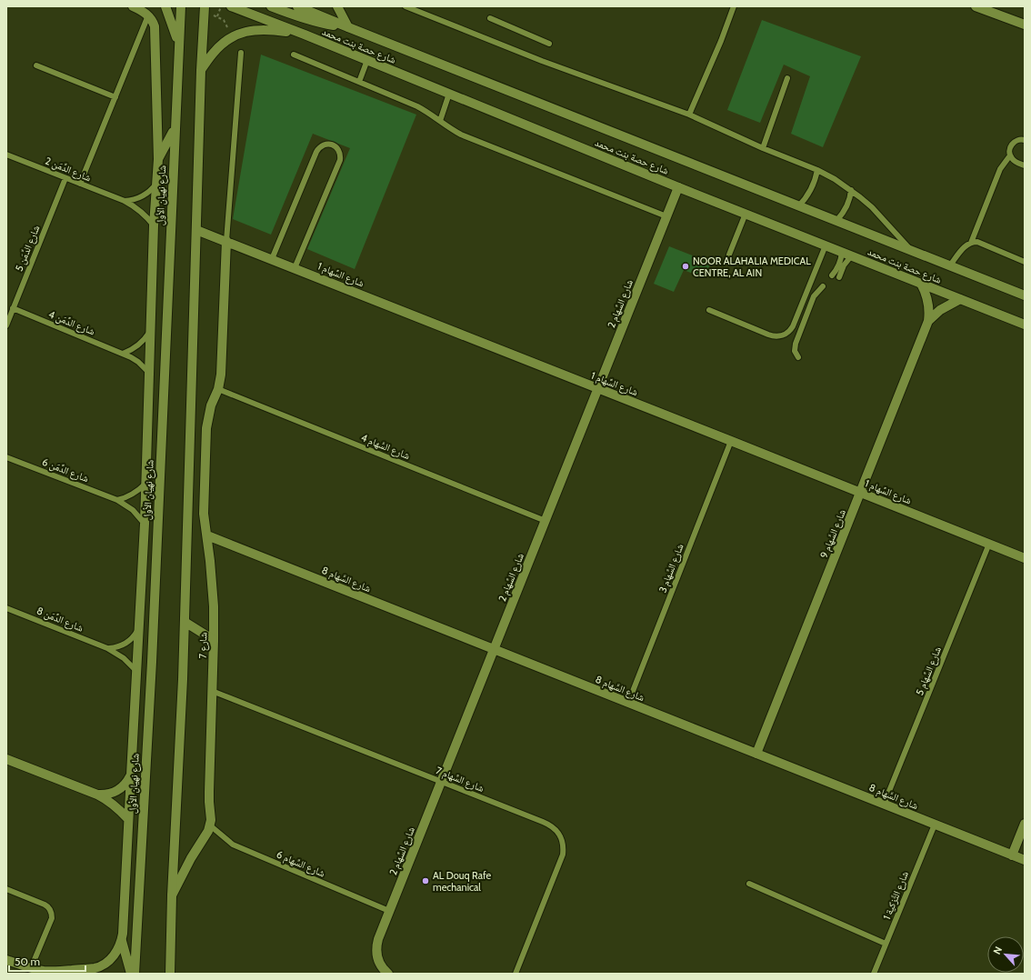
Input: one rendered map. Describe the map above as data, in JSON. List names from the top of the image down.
{
  "streets": {
    "street": [
      "شارع حصة بنت محمد",
      "شارع نهيان الأول",
      "شارع السِّهام 1",
      "شارع السِّهام 2",
      "شارع السِّهام 9",
      "شارع السِّهام 8",
      "شارع 7"
    ],
    "lane": [
      "شارع الدِّمَن 2",
      "شارع الدِّمَن 5",
      "شارع الدِّمَن 4",
      "شارع السِّهام 4",
      "شارع الدِّمَن 6",
      "شارع السِّهام 3",
      "شارع الدِّمَن 8",
      "شارع السِّهام 5",
      "شارع السِّهام 7",
      "شارع السِّهام 6",
      "شارع التَّزكية 1"
    ]
  },
  "crossings": [
    ["شارع حصة بنت محمد", "شارع السِّهام 2"],
    ["شارع حصة بنت محمد", "شارع السِّهام 9"],
    ["شارع الدِّمَن 2", "شارع الدِّمَن 5"],
    ["شارع الدِّمَن 5", "شارع الدِّمَن 4"],
    ["شارع السِّهام 1", "شارع السِّهام 2"],
    ["شارع السِّهام 1", "شارع السِّهام 9"],
    ["شارع السِّهام 1", "شارع السِّهام 3"],
    ["شارع السِّهام 1", "شارع 7"],
    ["شارع السِّهام 1", "شارع السِّهام 5"],
    ["شارع السِّهام 2", "شارع السِّهام 4"],
    ["شارع السِّهام 2", "شارع السِّهام 8"],
    ["شارع السِّهام 2", "شارع السِّهام 7"],
    ["شارع السِّهام 2", "شارع السِّهام 6"],
    ["شارع السِّهام 4", "شارع 7"],
    ["شارع السِّهام 9", "شارع السِّهام 8"],
    ["شارع السِّهام 3", "شارع السِّهام 8"],
    ["شارع السِّهام 8", "شارع 7"],
    ["شارع السِّهام 8", "شارع السِّهام 5"],
    ["شارع السِّهام 8", "شارع التَّزكية 1"],
    ["شارع 7", "شارع السِّهام 7"],
    ["شارع 7", "شارع السِّهام 6"]
  ],
  "places": ["NOOR ALAHALIA MEDICAL CENTRE, AL AIN", "AL Douq Rafe mechanical"],
  "scale_bar": "50 m",
  "north": "top left"
}
